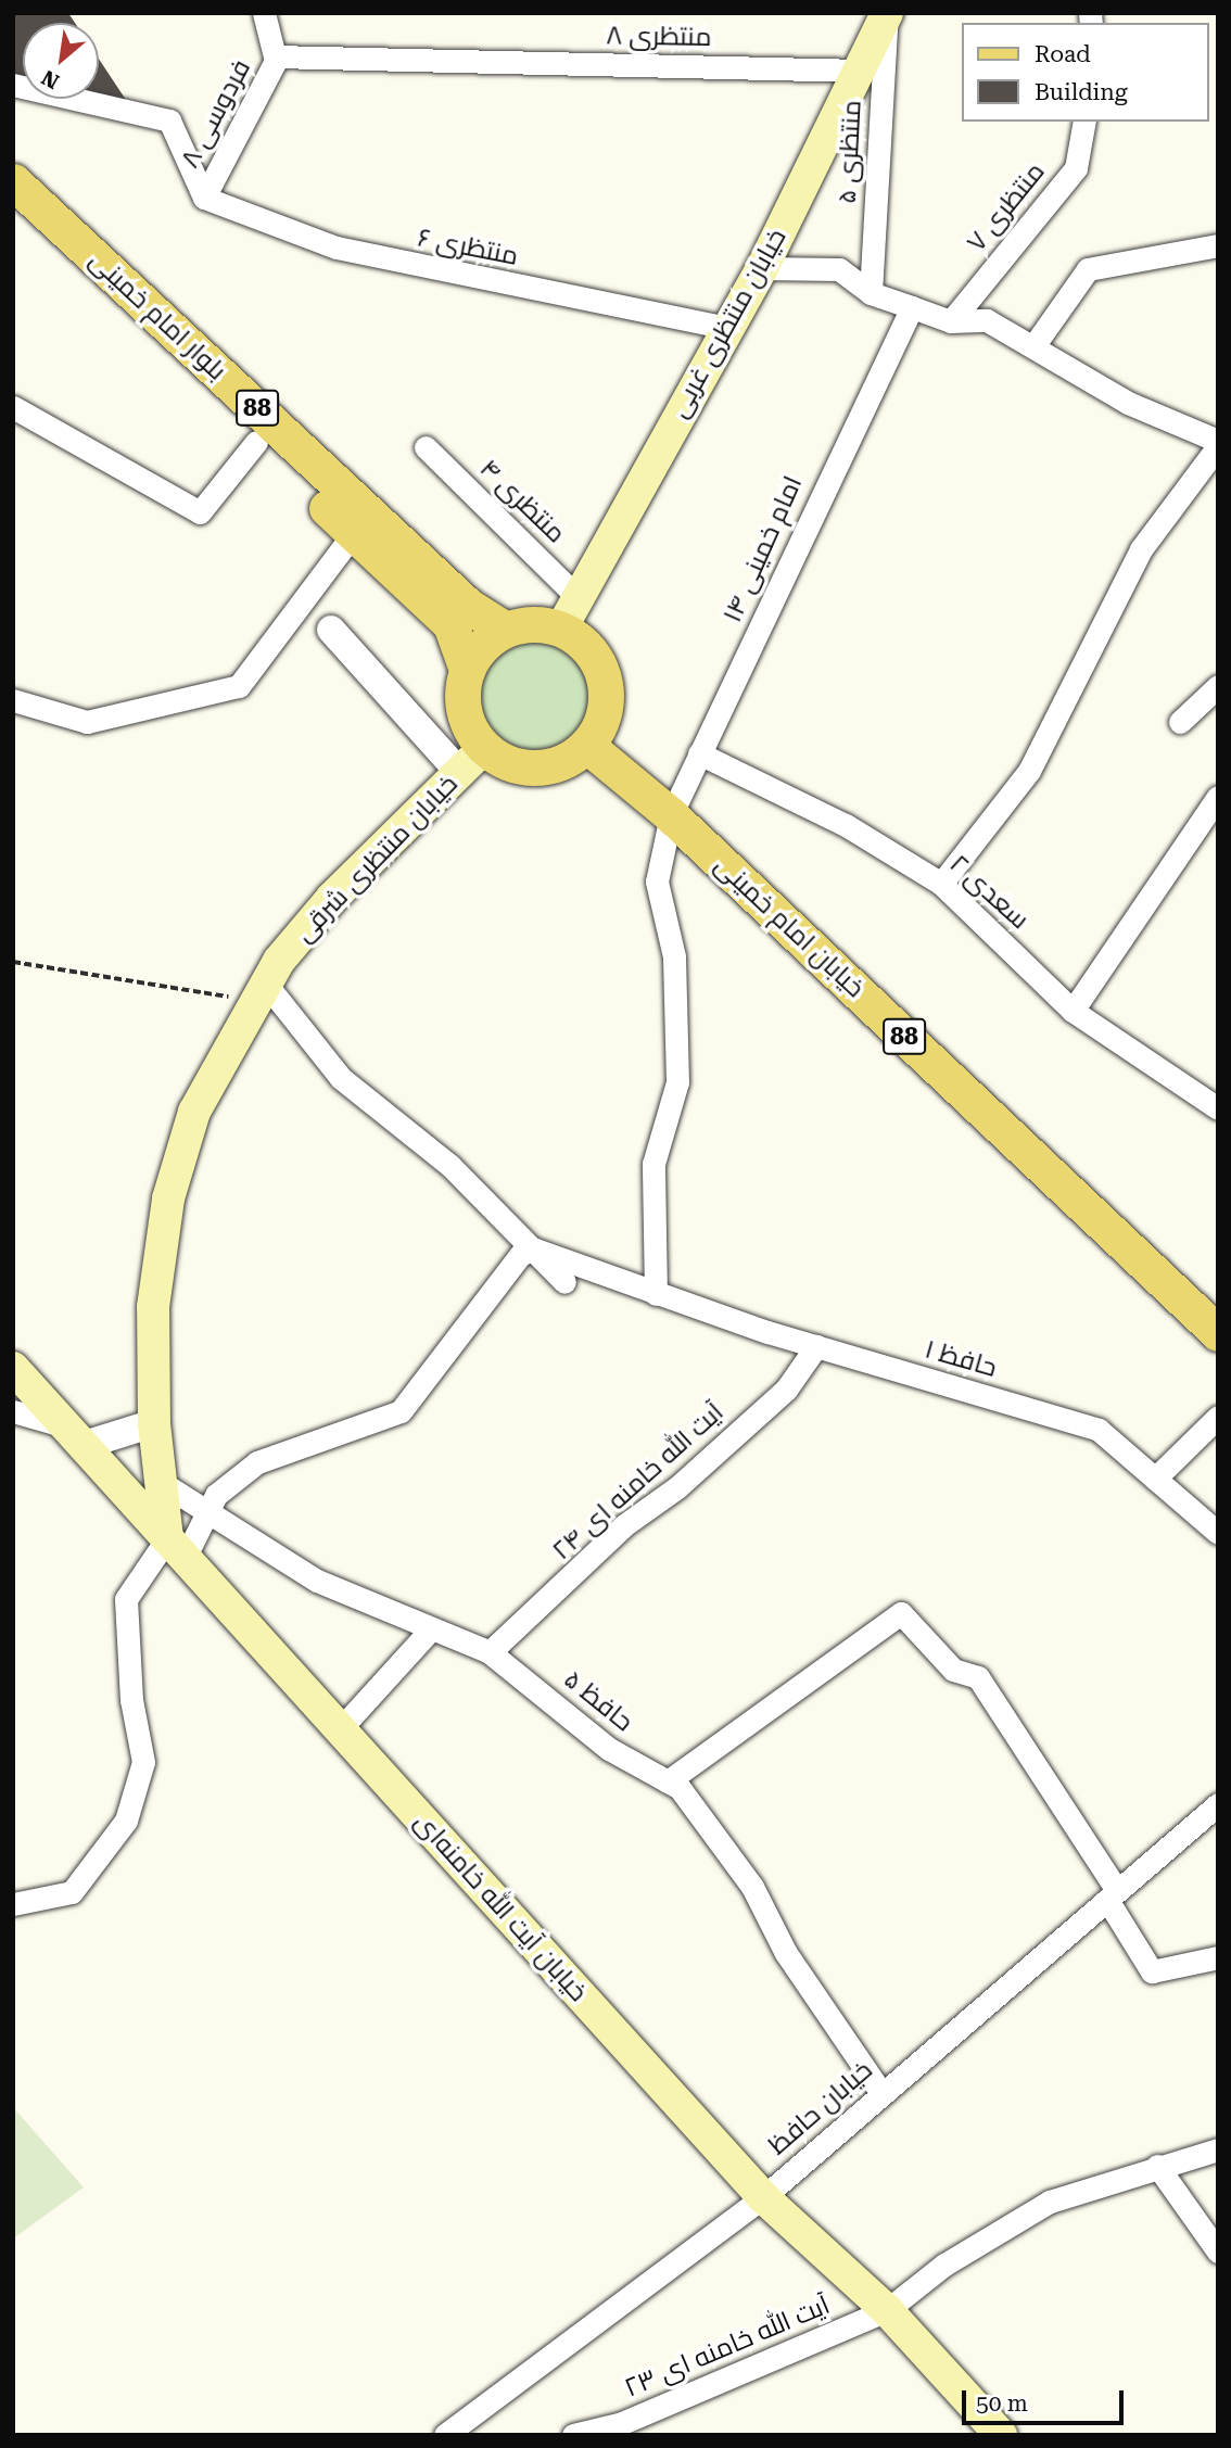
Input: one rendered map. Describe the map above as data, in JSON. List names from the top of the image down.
{
  "streets": {
    "main road": [
      "بلوار امام خمینی",
      "خیابان منتظری غربی",
      "88",
      "خیابان منتظری شرقی",
      "خیابان امام خمینی",
      "خیابان آیت الله خامنه‌ای"
    ],
    "street": [
      "منتظری ۸",
      "فردوسی ۸",
      "منتظری ۵",
      "منتظری ۷",
      "منتظری ۶",
      "منتظری ۴",
      "امام خمینی ۱۴",
      "سعدی ۲",
      "حافظ ۱",
      "آیت الله خامنه ای ۲۴",
      "حافظ ۵",
      "خیابان حافظ",
      "آیت الله خامنه ای ۲۳"
    ]
  },
  "crossings": [
    ["منتظری ۸", "فردوسی ۸"],
    ["منتظری ۸", "خیابان منتظری غربی"],
    ["فردوسی ۸", "منتظری ۶"],
    ["منتظری ۵", "خیابان منتظری غربی"],
    ["منتظری ۶", "خیابان منتظری غربی"],
    ["بلوار امام خمینی", "خیابان منتظری غربی"],
    ["بلوار امام خمینی", "88"],
    ["بلوار امام خمینی", "خیابان منتظری شرقی"],
    ["بلوار امام خمینی", "خیابان امام خمینی"],
    ["خیابان منتظری غربی", "88"],
    ["خیابان منتظری غربی", "منتظری ۴"],
    ["خیابان منتظری غربی", "خیابان منتظری شرقی"],
    ["خیابان منتظری غربی", "خیابان امام خمینی"],
    ["88", "خیابان منتظری شرقی"],
    ["88", "خیابان امام خمینی"],
    ["امام خمینی ۱۴", "سعدی ۲"],
    ["امام خمینی ۱۴", "خیابان امام خمینی"],
    ["امام خمینی ۱۴", "حافظ ۱"],
    ["خیابان منتظری شرقی", "خیابان امام خمینی"],
    ["خیابان منتظری شرقی", "حافظ ۵"],
    ["خیابان منتظری شرقی", "خیابان آیت الله خامنه‌ای"],
    ["حافظ ۱", "آیت الله خامنه ای ۲۴"],
    ["آیت الله خامنه ای ۲۴", "حافظ ۵"],
    ["حافظ ۵", "خیابان حافظ"],
    ["خیابان آیت الله خامنه‌ای", "خیابان حافظ"],
    ["خیابان آیت الله خامنه‌ای", "آیت الله خامنه ای ۲۳"]
  ],
  "legend": ["Road", "Building"],
  "scale_bar": "50 m",
  "north": "bottom left"
}
